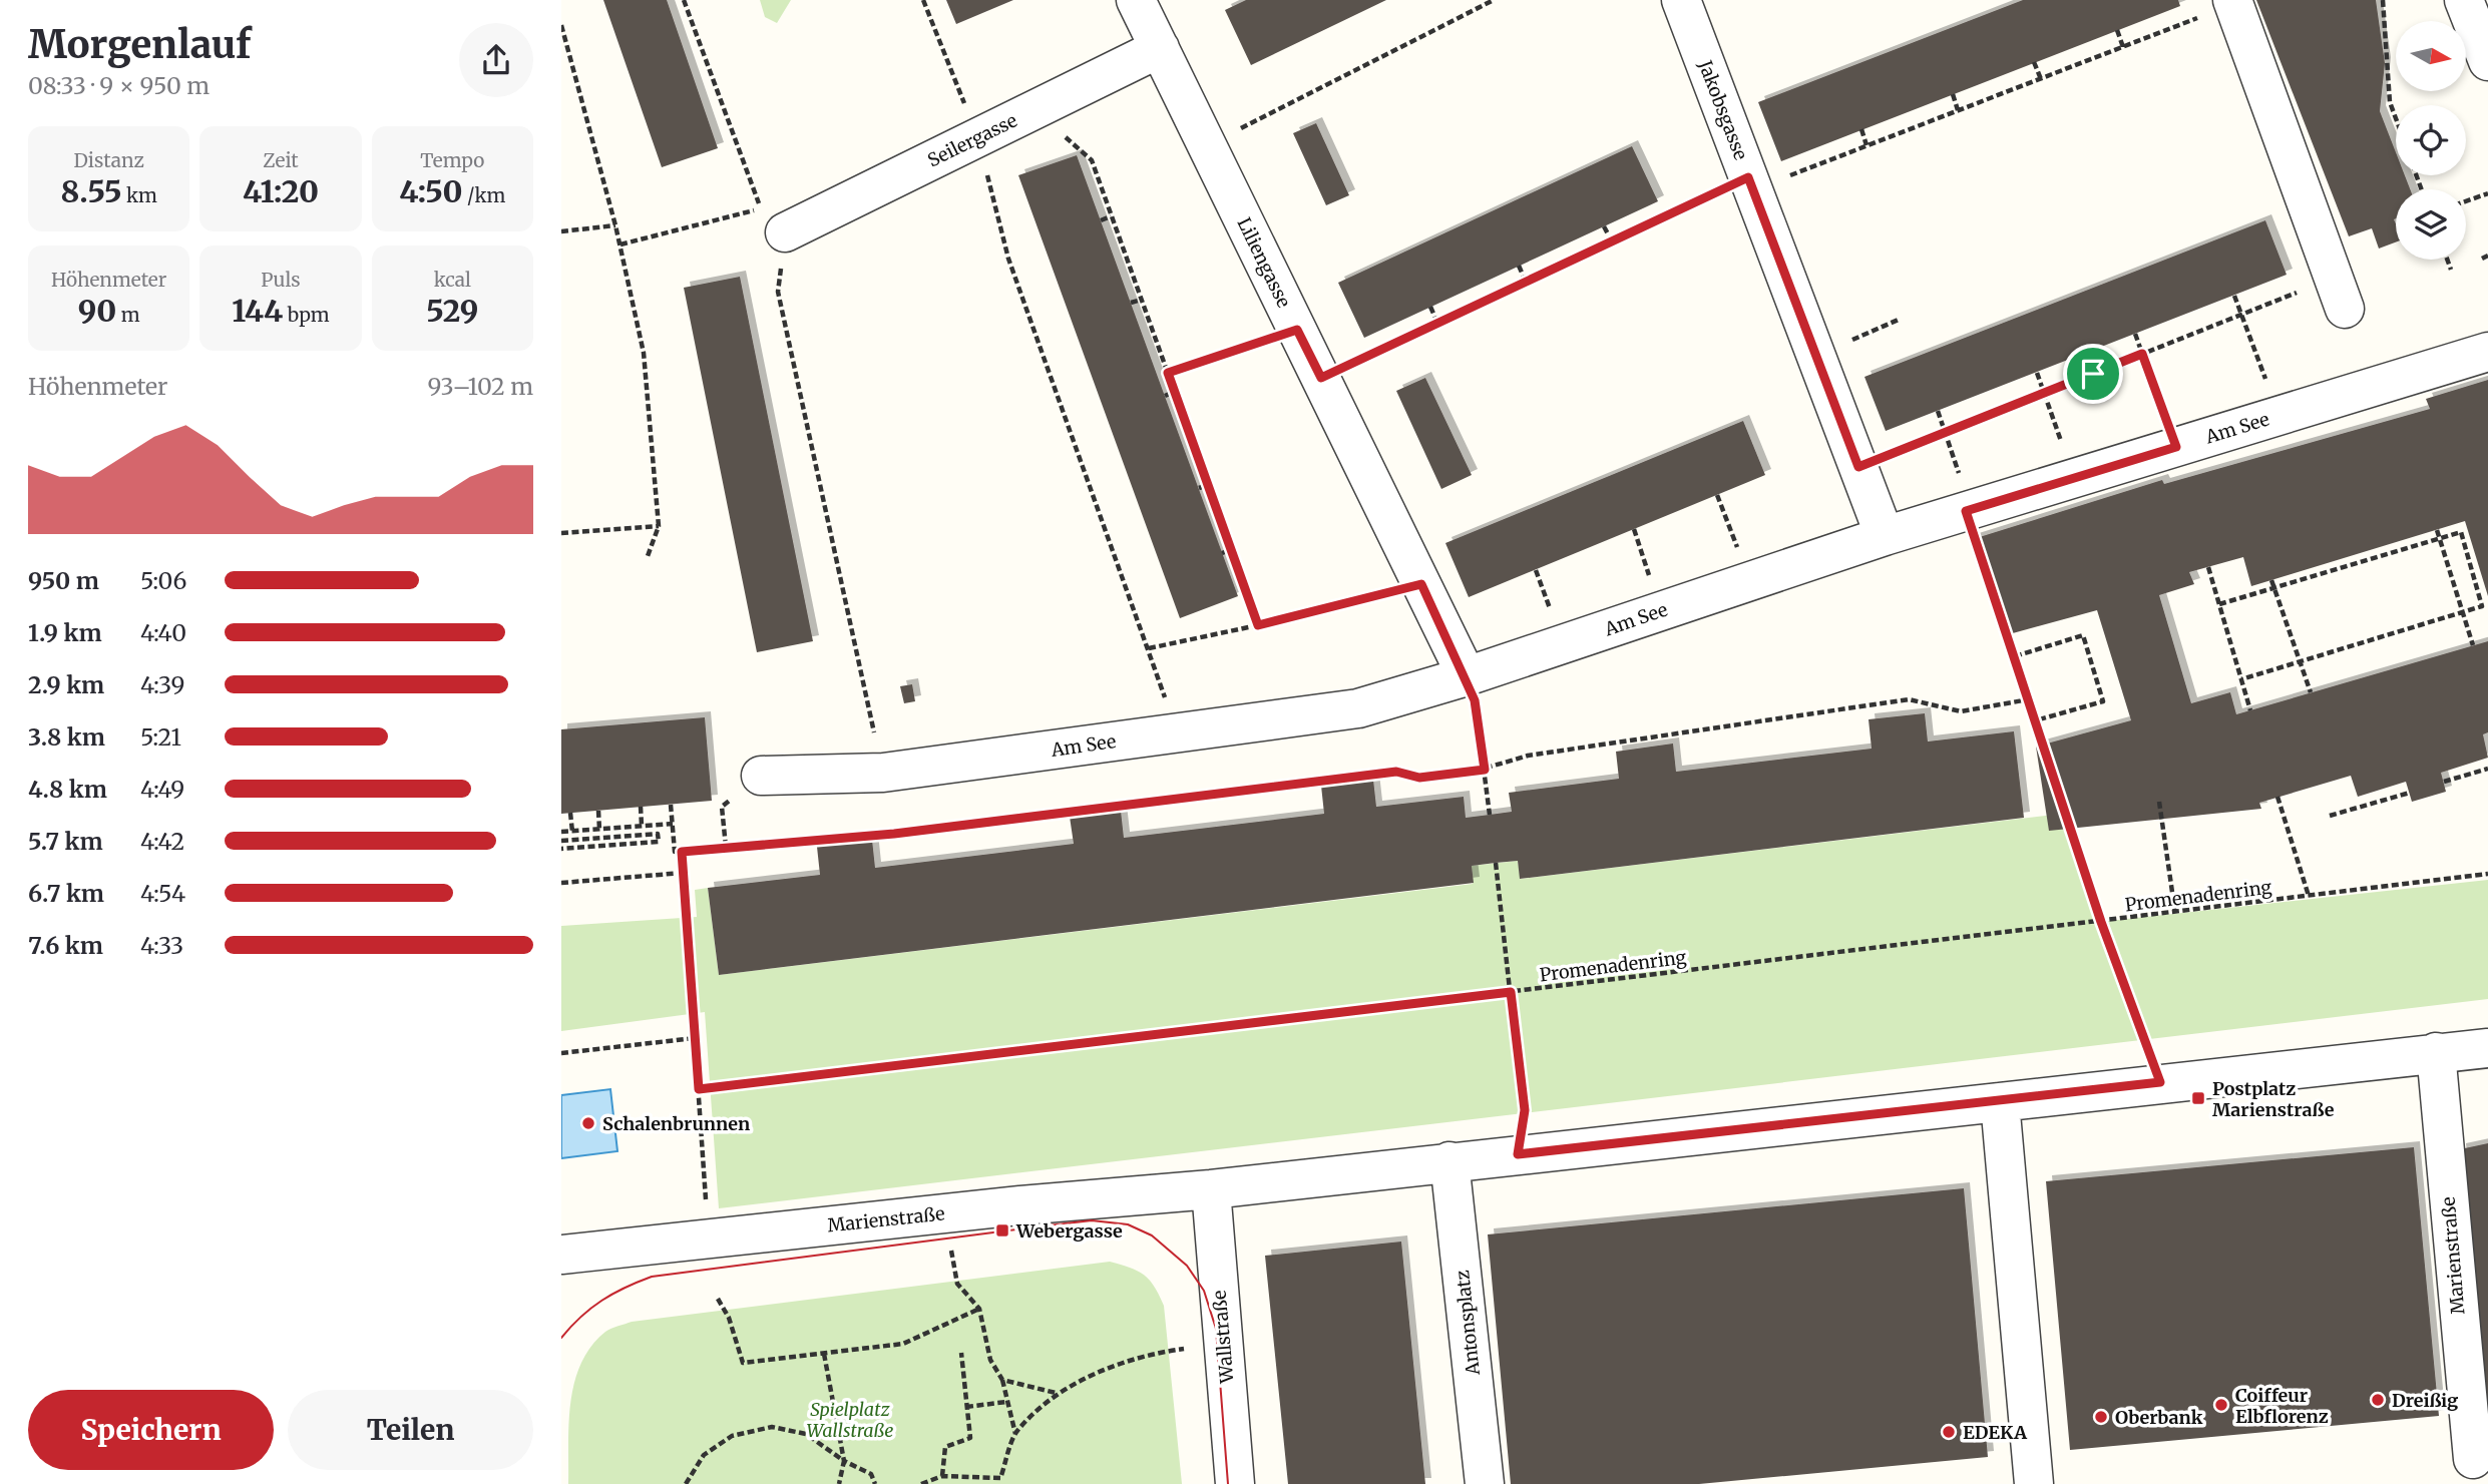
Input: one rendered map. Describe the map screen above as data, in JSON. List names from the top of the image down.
{
  "streets": {
    "street": [
      "Jakobsgasse",
      "Seilergasse",
      "Liliengasse",
      "Am See",
      "Marienstraße",
      "Antonsplatz",
      "Wallstraße"
    ],
    "path": ["Promenadenring"]
  },
  "crossings": [
    ["Jakobsgasse", "Am See"],
    ["Seilergasse", "Liliengasse"],
    ["Liliengasse", "Am See"],
    ["Marienstraße", "Antonsplatz"],
    ["Marienstraße", "Wallstraße"]
  ],
  "parks": ["Spielplatz Wallstraße"],
  "places": {
    "transit": ["Postplatz Marienstraße", "Webergasse"],
    "other": [
      "Schalenbrunnen",
      "Dreißig",
      "Coiffeur Elbflorenz",
      "Oberbank",
      "EDEKA"
    ]
  },
  "north": "right",
  "page": {
    "heading": ["Morgenlauf", "08:33 · 9 × 950 m"],
    "stats": [
      ["Distanz", "8.55 km"],
      ["Zeit", "41:20"],
      ["Tempo", "4:50 /km"],
      ["Höhenmeter", "90 m"],
      ["Puls", "144 bpm"],
      ["kcal", "529"]
    ],
    "chart": ["Höhenmeter", "93–102 m"],
    "list": [
      {
        "name": "950 m",
        "note": "5:06"
      },
      {
        "name": "1.9 km",
        "note": "4:40"
      },
      {
        "name": "2.9 km",
        "note": "4:39"
      },
      {
        "name": "3.8 km",
        "note": "5:21"
      },
      {
        "name": "4.8 km",
        "note": "4:49"
      },
      {
        "name": "5.7 km",
        "note": "4:42"
      },
      {
        "name": "6.7 km",
        "note": "4:54"
      },
      {
        "name": "7.6 km",
        "note": "4:33"
      }
    ],
    "buttons": ["Speichern", "Teilen"]
  }
}
